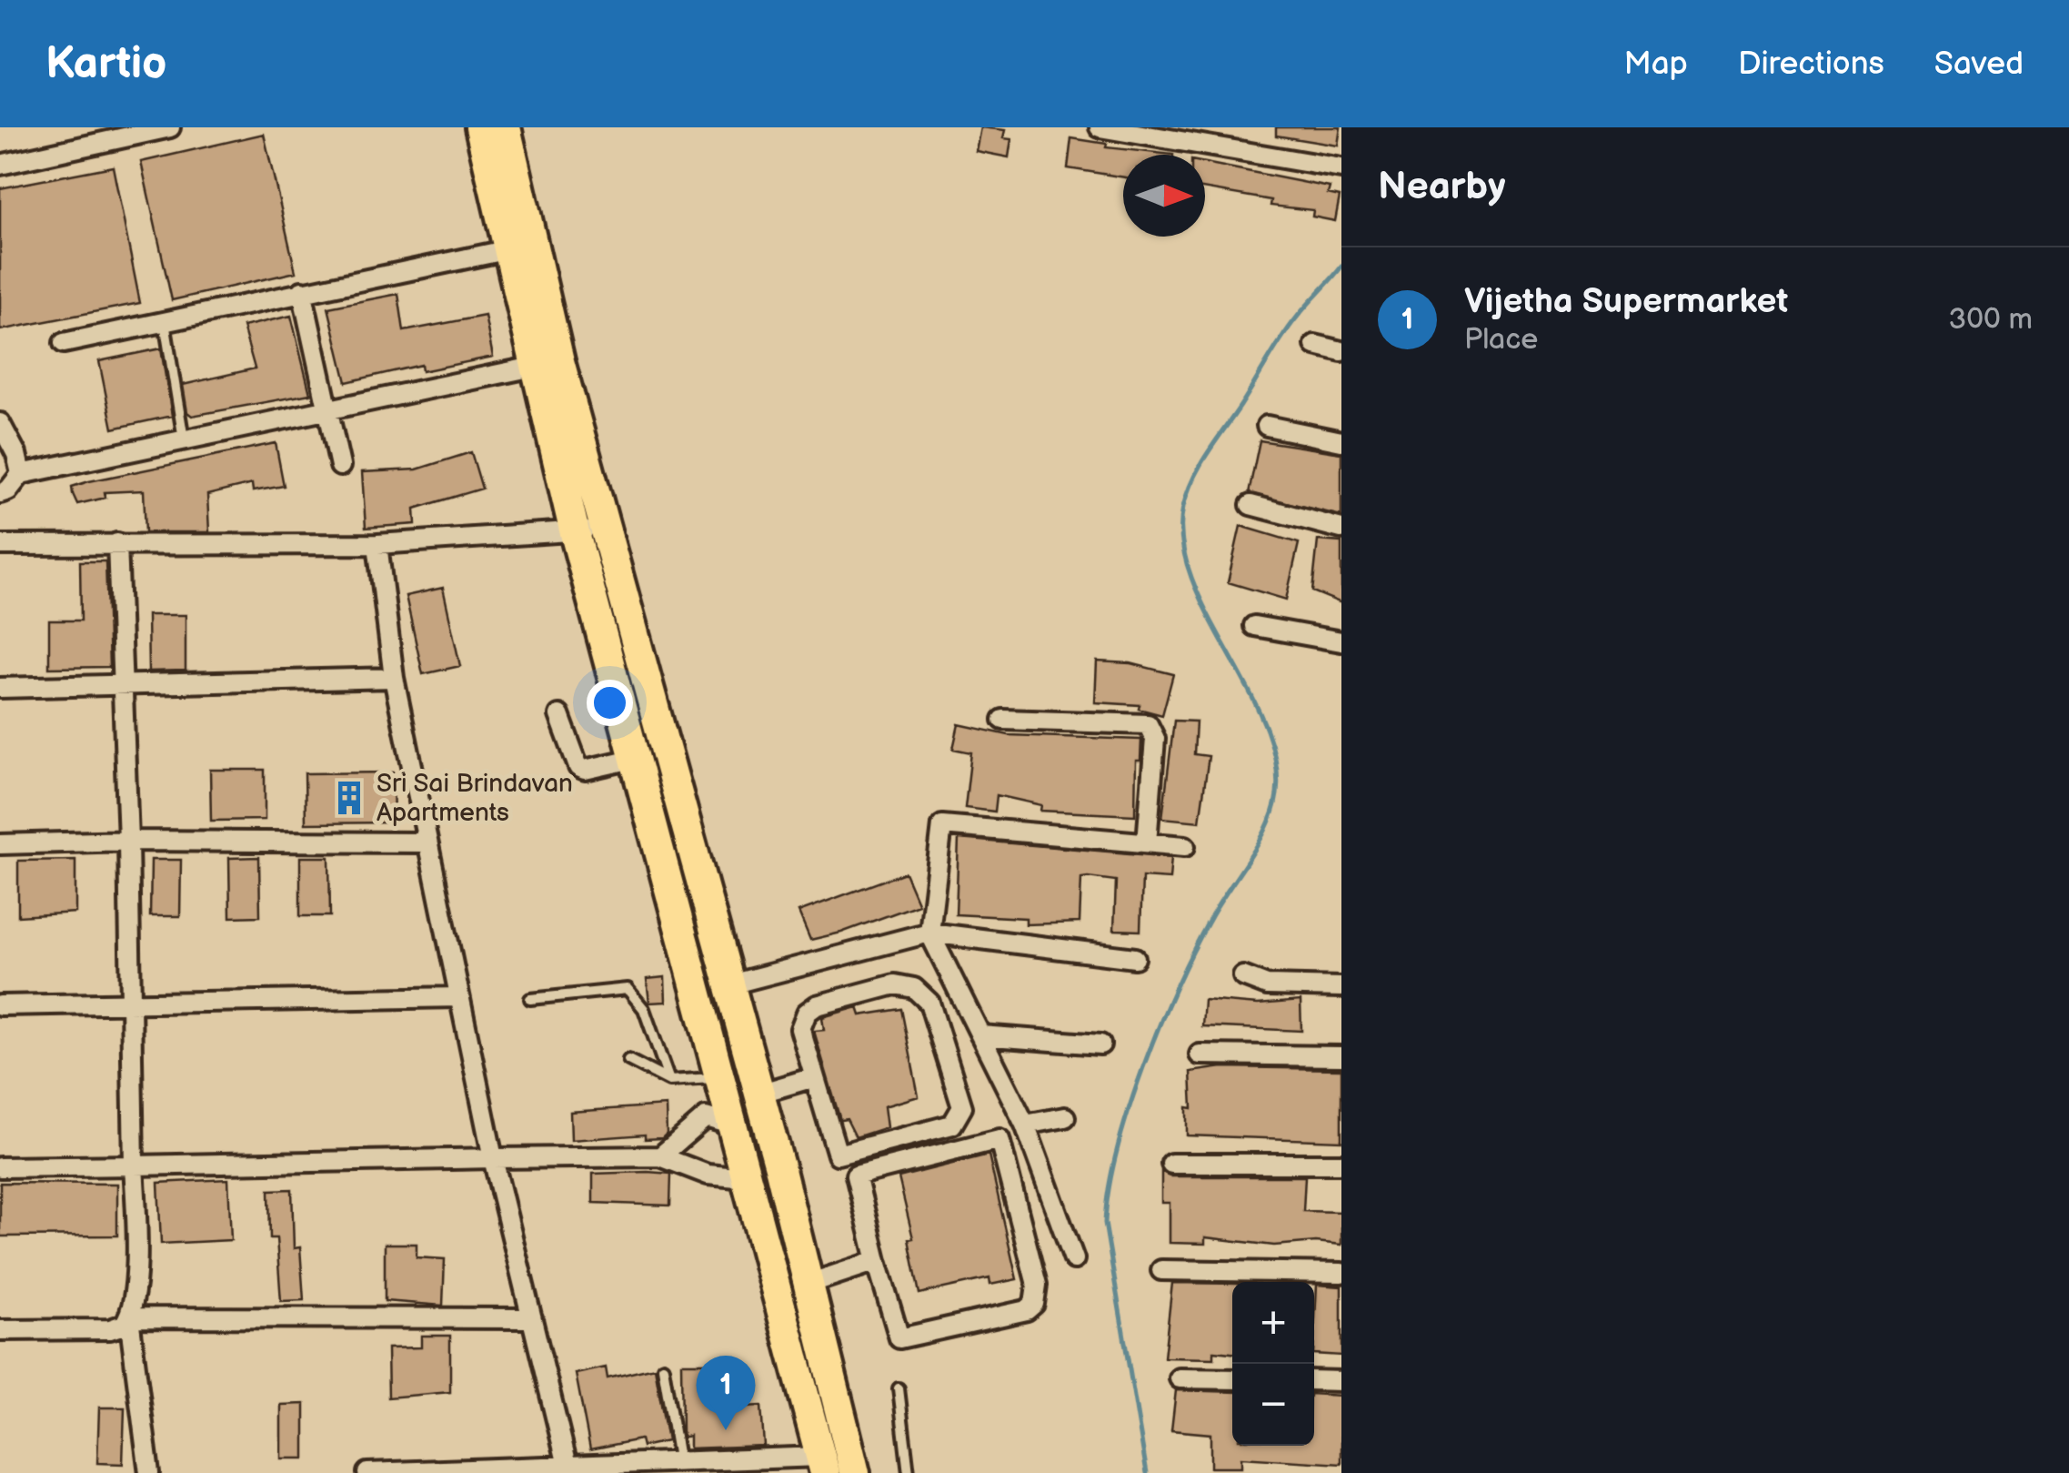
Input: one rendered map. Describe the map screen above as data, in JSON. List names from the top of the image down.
{
  "places": {
    "building": ["Sri Sai Brindavan Apartments"]
  },
  "north": "right",
  "page": {
    "header": "Kartio",
    "nav": ["Map", "Directions", "Saved"],
    "heading": "Nearby",
    "list": [
      {
        "mark": "1",
        "name": "Vijetha Supermarket",
        "note": "Place",
        "value": "300 m"
      }
    ],
    "map_buttons": ["+", "−"],
    "pins": "1"
  }
}
